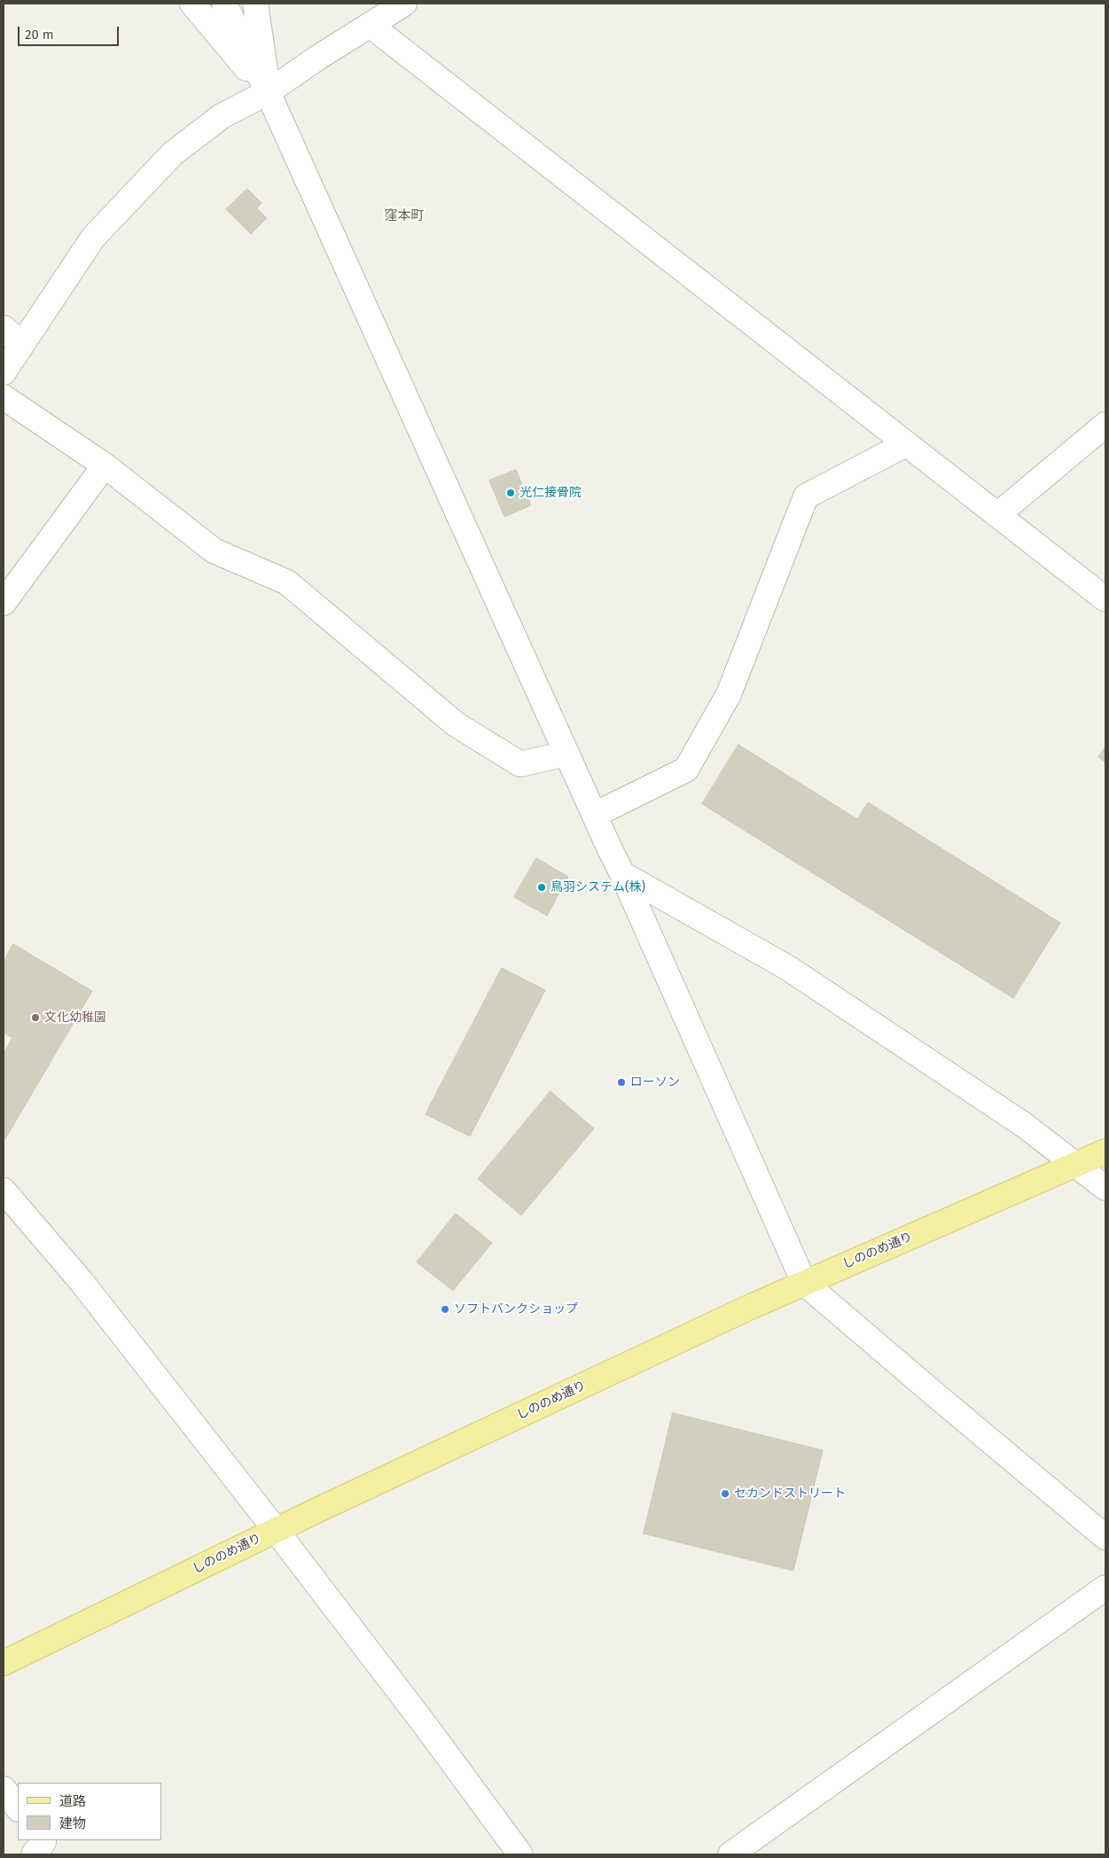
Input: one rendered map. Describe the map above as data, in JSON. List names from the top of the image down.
{
  "streets": {
    "main road": ["しののめ通り"]
  },
  "districts": ["窪本町"],
  "places": [
    "光仁接骨院",
    "鳥羽システム(株)",
    "文化幼稚園",
    "ローソン",
    "ソフトバンクショップ",
    "セカンドストリート"
  ],
  "legend": ["道路", "建物"],
  "scale_bar": "20 m"
}
